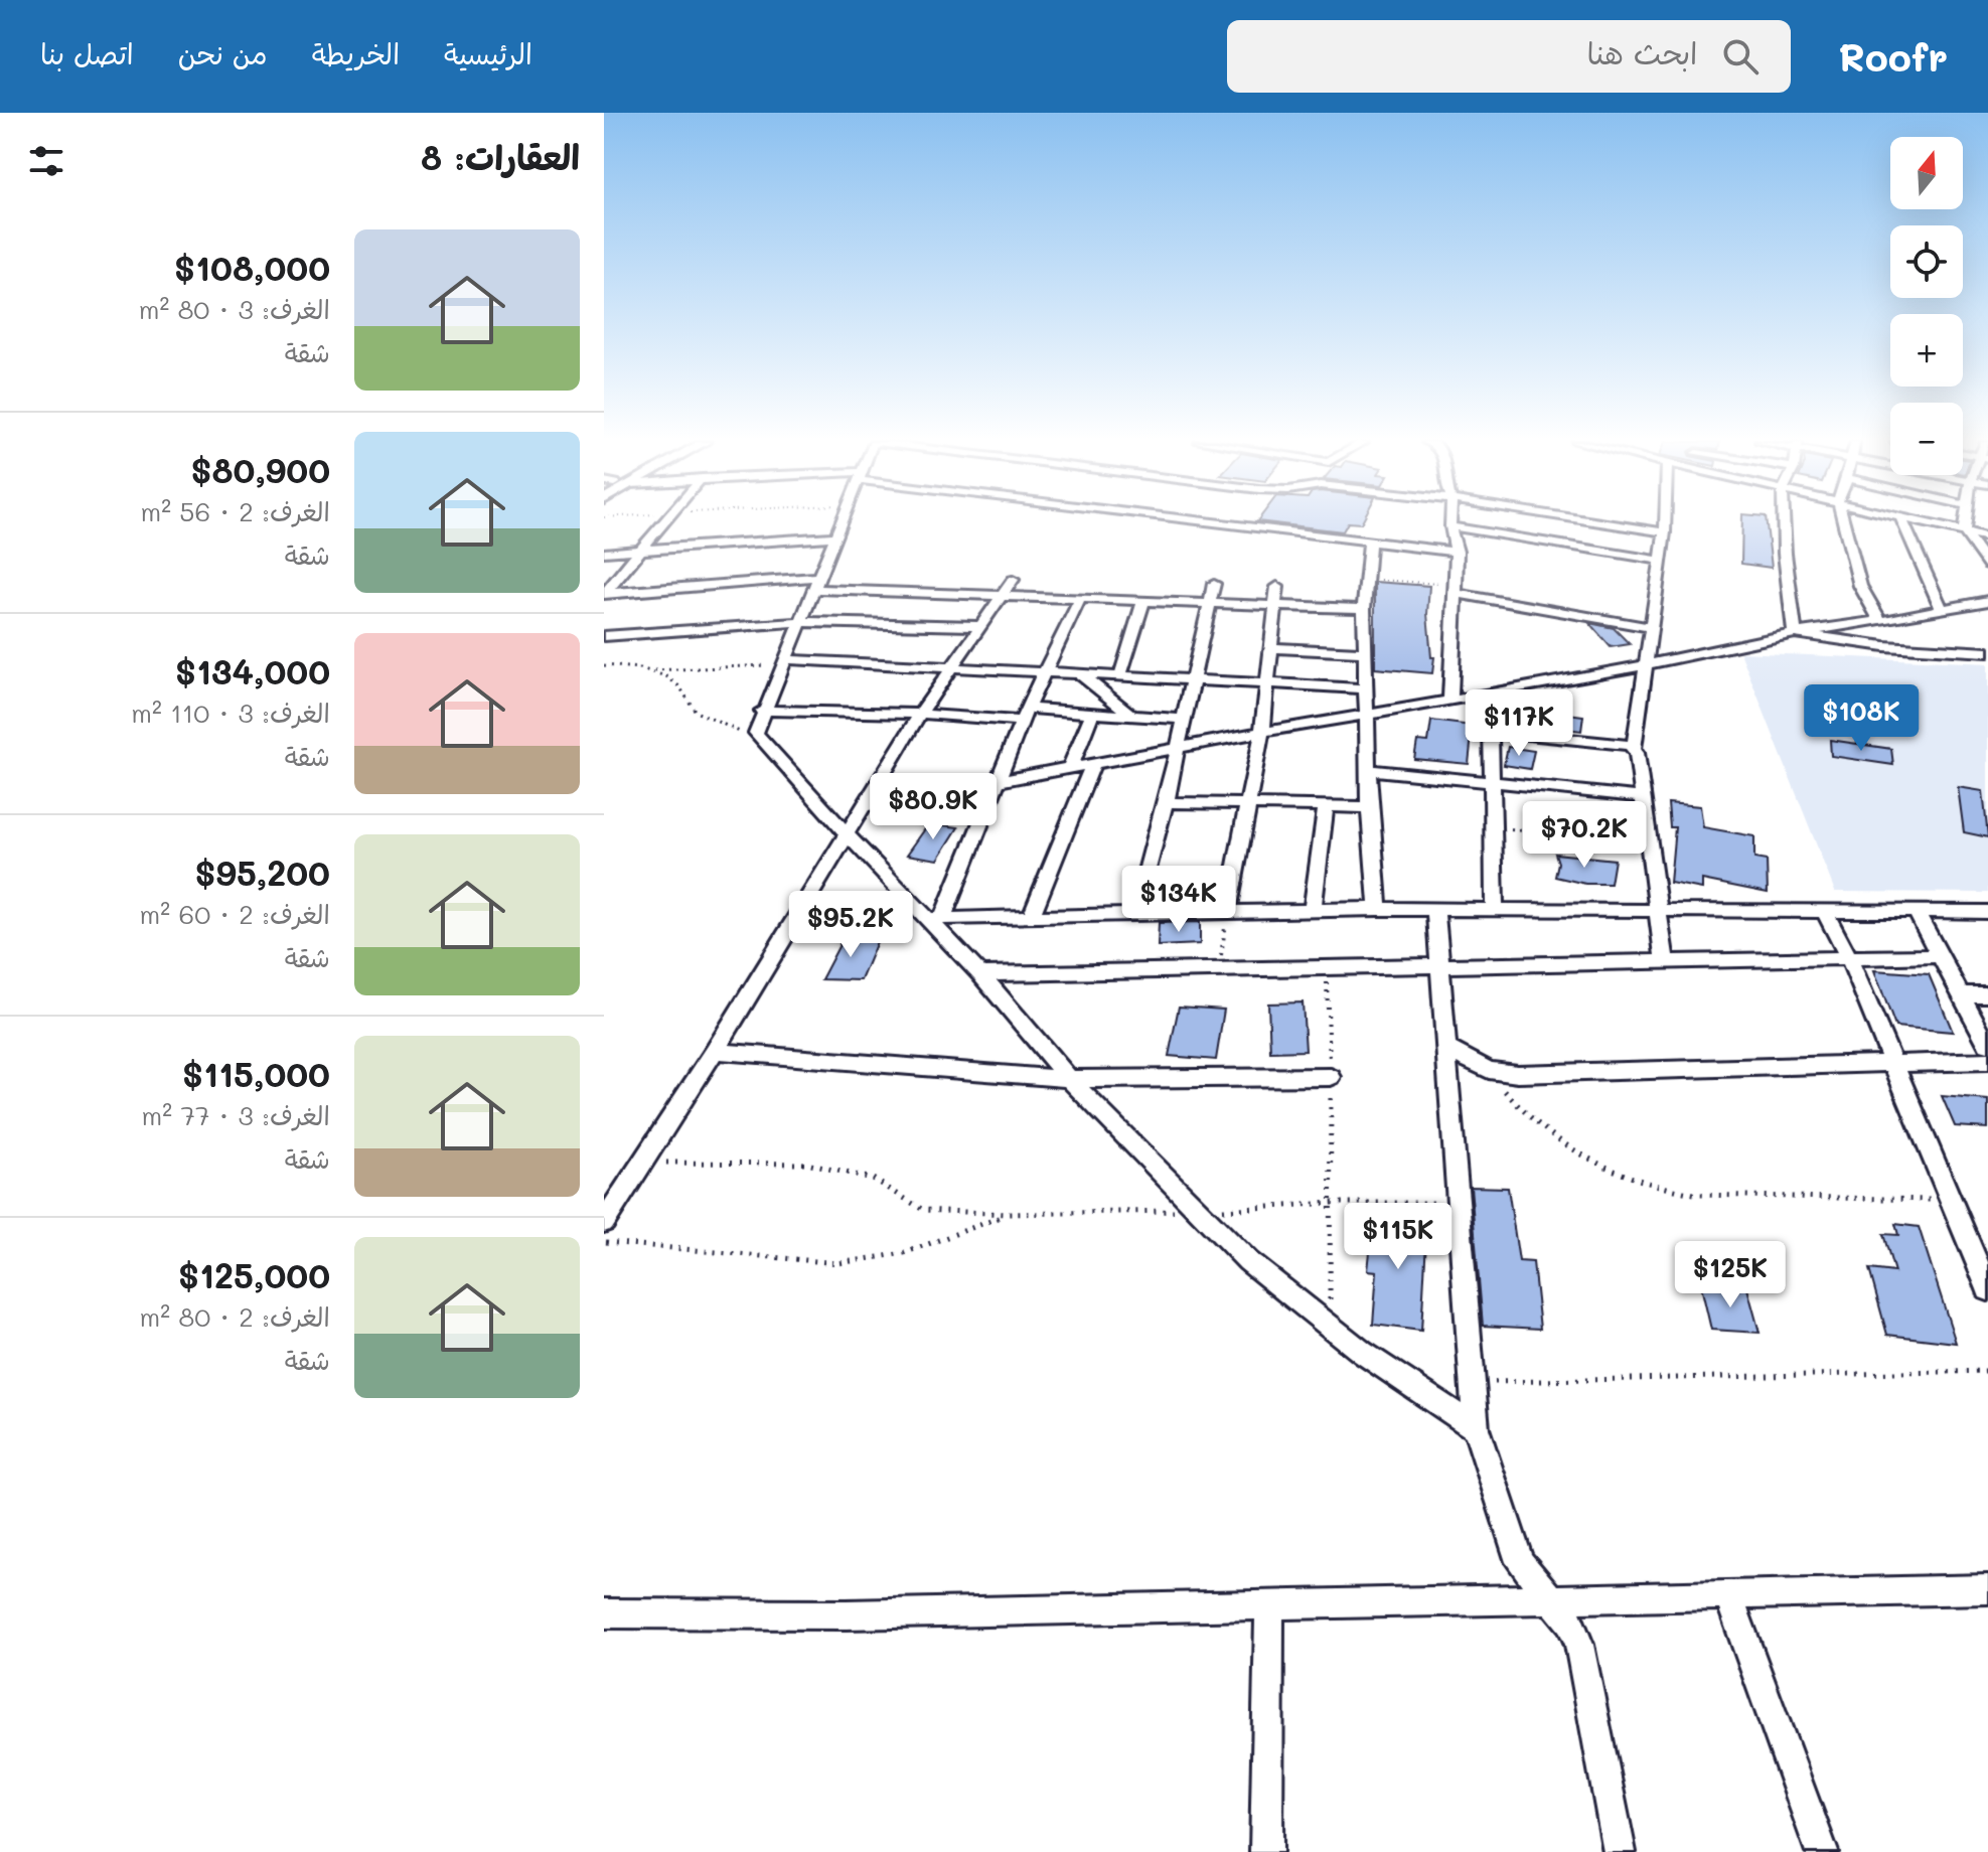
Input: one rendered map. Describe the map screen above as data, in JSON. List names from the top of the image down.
{
  "north": "top",
  "page": {
    "header": "Roofr",
    "search": "ابحث هنا",
    "nav": [
      "الرئيسية",
      "الخريطة",
      "من نحن",
      "اتصل بنا"
    ],
    "heading": "العقارات: 8",
    "map_buttons": ["+", "−"],
    "list": [
      {
        "name": "$108,000",
        "note": "الغرف: 3 · 80 m² · شقة"
      },
      {
        "name": "$80,900",
        "note": "الغرف: 2 · 56 m² · شقة"
      },
      {
        "name": "$134,000",
        "note": "الغرف: 3 · 110 m² · شقة"
      },
      {
        "name": "$95,200",
        "note": "الغرف: 2 · 60 m² · شقة"
      },
      {
        "name": "$115,000",
        "note": "الغرف: 3 · 77 m² · شقة"
      },
      {
        "name": "$125,000",
        "note": "الغرف: 2 · 80 m² · شقة"
      }
    ],
    "price": [
      "$108K",
      "$117K",
      "$80.9K",
      "$70.2K",
      "$134K",
      "$95.2K",
      "$115K",
      "$125K"
    ]
  }
}
